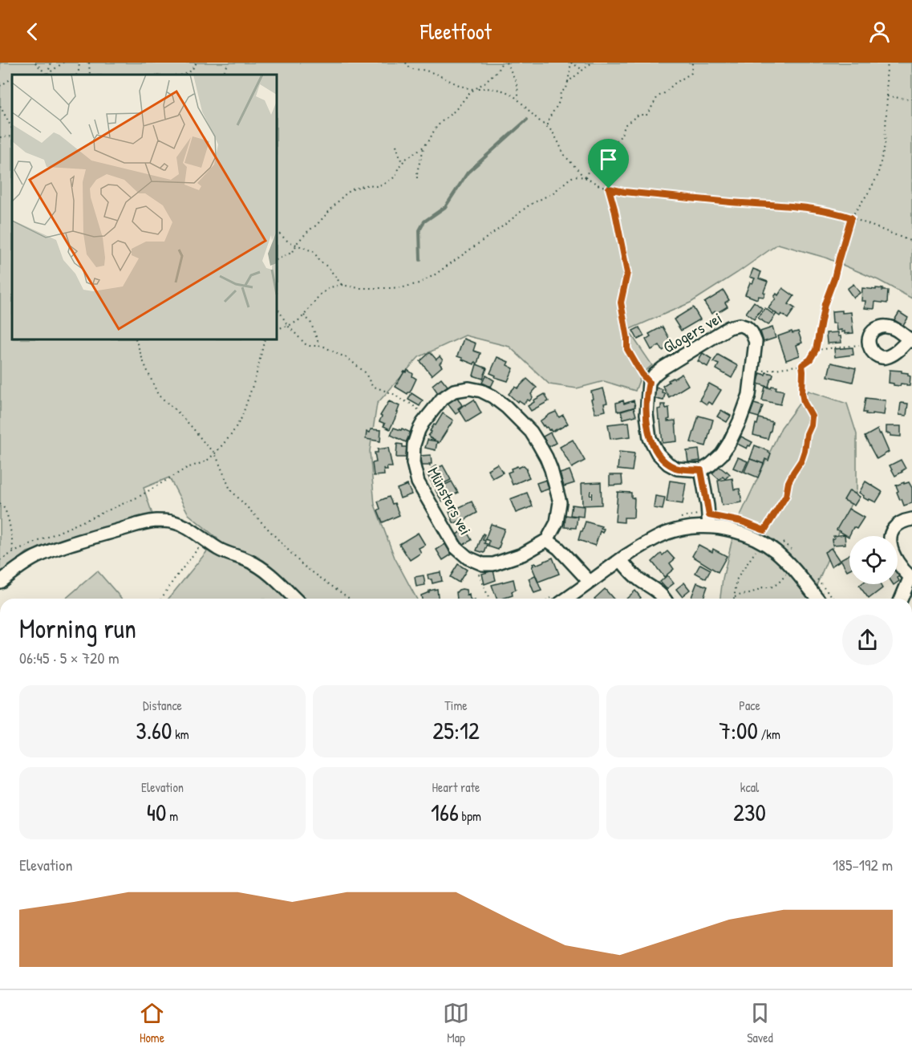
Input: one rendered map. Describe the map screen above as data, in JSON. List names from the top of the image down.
{
  "streets": {
    "street": ["Glogers vei", "Münsters vei"]
  },
  "house_numbers": ["4"],
  "page": {
    "header": "Fleetfoot",
    "heading": ["Morning run", "06:45 · 5 × 720 m"],
    "stats": [
      ["Distance", "3.60 km"],
      ["Time", "25:12"],
      ["Pace", "7:00 /km"],
      ["Elevation", "40 m"],
      ["Heart rate", "166 bpm"],
      ["kcal", "230"]
    ],
    "chart": ["Elevation", "185–192 m"],
    "tabs": ["Home", "Map", "Saved"]
  }
}
